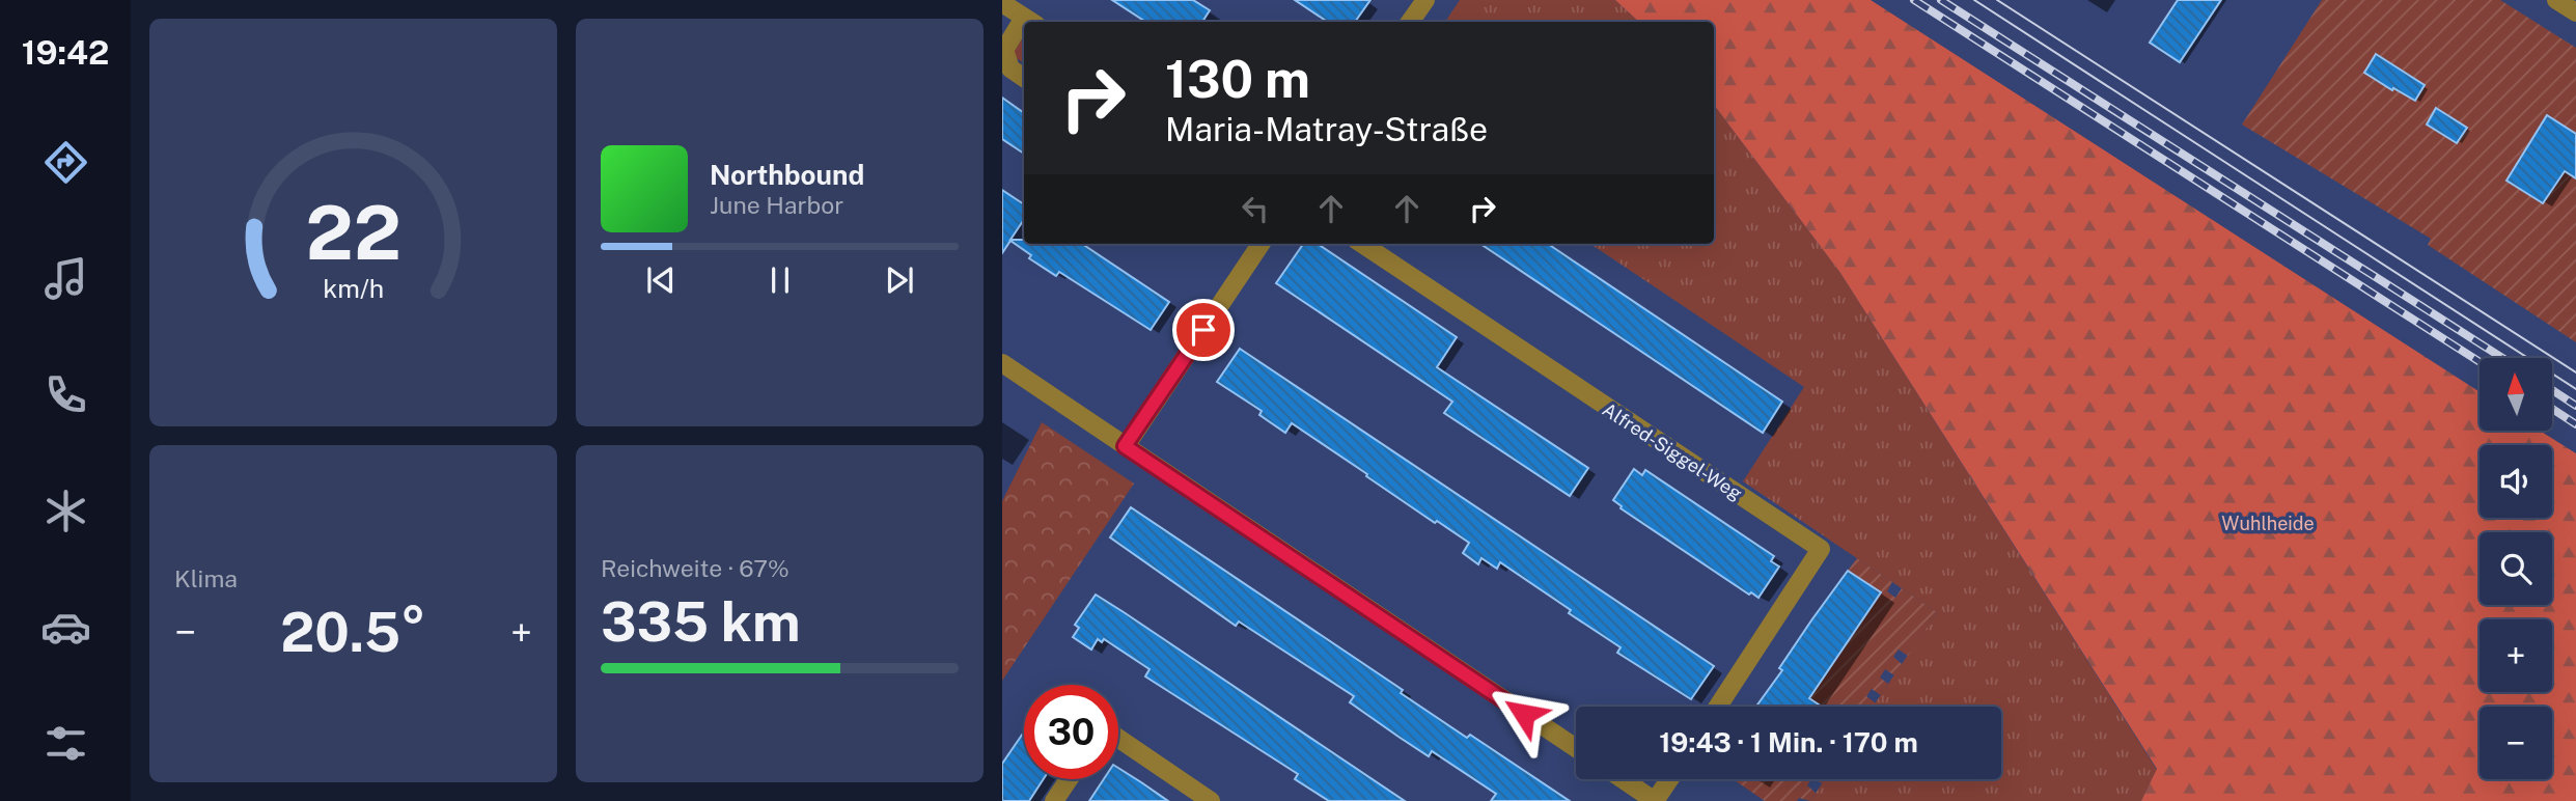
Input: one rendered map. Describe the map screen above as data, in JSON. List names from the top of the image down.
{
  "streets": {
    "street": ["Alfred-Siggel-Weg"]
  },
  "parks": ["Wuhlheide"],
  "north": "top",
  "page": {
    "tabs": "19:42",
    "turn": ["130 m", "Maria-Matray-Straße"],
    "song": ["Northbound", "June Harbor"],
    "map_buttons": ["+", "−"],
    "tile": [
      "Klima",
      ["Reichweite · 67%", "335 km"]
    ],
    "heat": ["−", "20.5°", "+"],
    "limit": "30",
    "trip": "19:43 · 1 Min. · 170 m",
    "gauge": ["22", "km/h"]
  }
}
